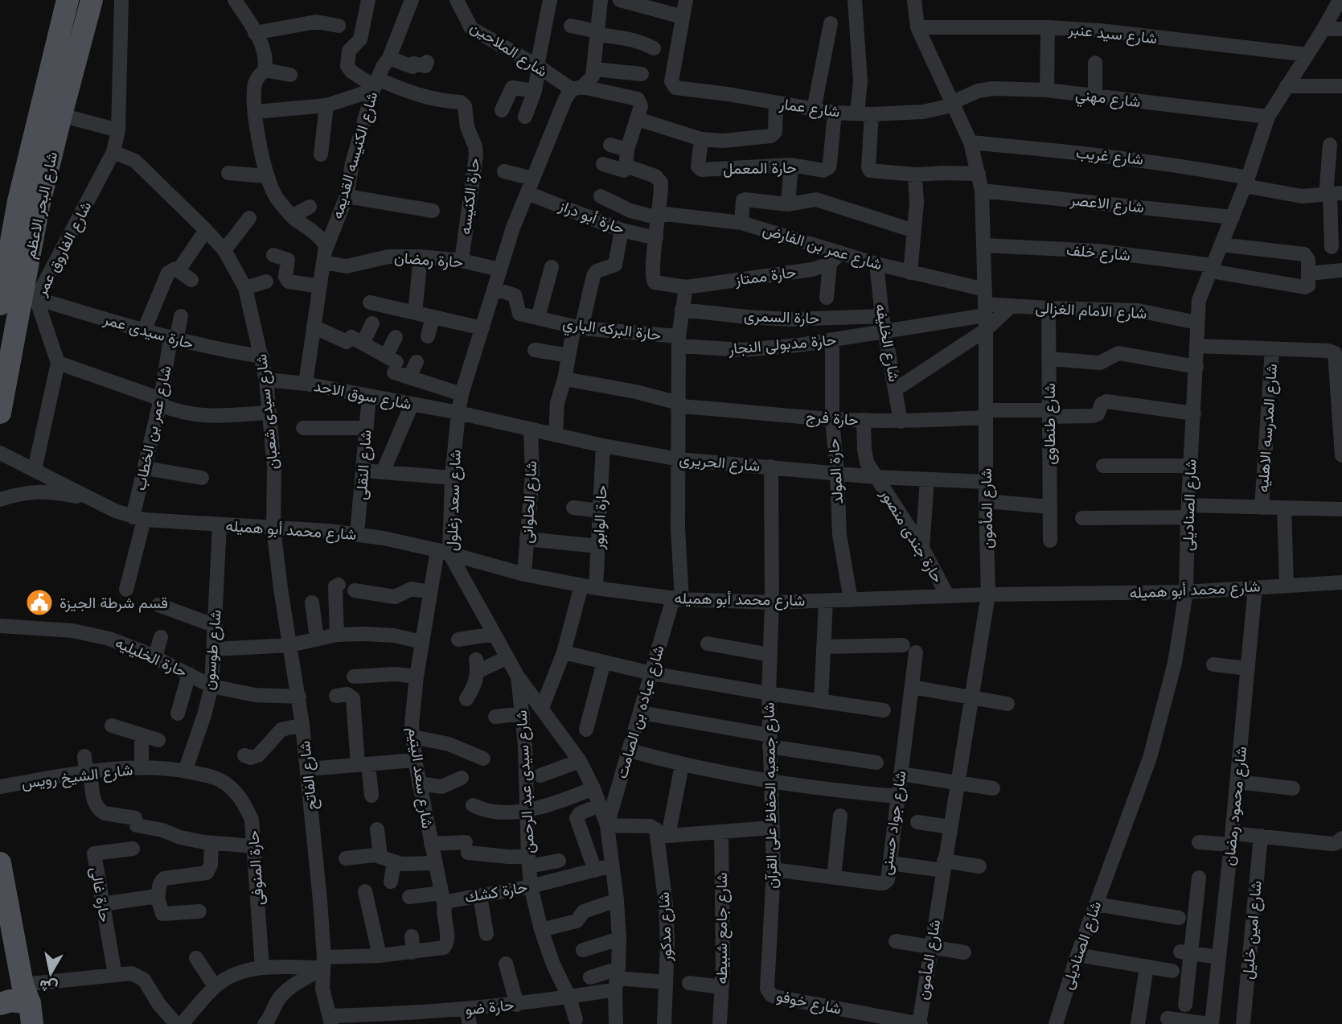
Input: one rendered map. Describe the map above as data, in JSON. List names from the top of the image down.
{
  "streets": {
    "main road": ["شارع البحر الاعظم"],
    "street": [
      "شارع سيد عنبر",
      "شارع الملاحين",
      "شارع مهني",
      "شارع عمار",
      "شارع الكنيسه القديمه",
      "شارع غريب",
      "حارة المعمل",
      "حارة الكنيسه",
      "شارع الاعصر",
      "حارة أبو دراز",
      "شارع عمر بن الفارض",
      "شارع الفاروق عمر",
      "شارع خلف",
      "حارة رمضان",
      "حارة ممتاز",
      "شارع الامام الغزالى",
      "حارة السمرى",
      "حارة البركه الباري",
      "حارة سيدى عمر",
      "شارع الخليفه",
      "حارة مدبولى النجار",
      "شارع سوق الاحد",
      "شارع سيدى شعبان",
      "حارة فرج",
      "شارع طنطاوى",
      "شارع عمر بن الخطاب",
      "شارع المدرسه الاهليه",
      "شارع الحريرى",
      "شارع النقلى",
      "حارة المولد",
      "شارع سعد زغلول",
      "شارع الحلوانى",
      "شارع الصناديلى",
      "شارع المأمون",
      "حارة الوابور",
      "شارع محمد أبو هميله",
      "حارة جندى منصور",
      "شارع طوسون",
      "حارة الخليليه",
      "شارع عباده بن الصامت",
      "شارع الفاتح",
      "شارع الشيخ رويس",
      "شارع سعد اليتيم",
      "شارع سيدى عبد الرحمن",
      "شارع جمعيه الحفاظ على القرآن",
      "شارع محمود رمضان",
      "شارع جواد حسنى",
      "حارة المنوفى",
      "حارة كشك",
      "حارة غالى",
      "شارع مدكور",
      "شارع جامع شبيطه",
      "شارع امين خليل",
      "شارع خوفو",
      "حارة ضو"
    ]
  },
  "crossings": [
    ["شارع سيد عنبر", "شارع الصناديلى"],
    ["شارع سيد عنبر", "شارع المأمون"],
    ["شارع الملاحين", "شارع سعد زغلول"],
    ["شارع مهني", "شارع عمار"],
    ["شارع مهني", "شارع الصناديلى"],
    ["شارع مهني", "شارع المأمون"],
    ["شارع عمار", "حارة المعمل"],
    ["شارع عمار", "شارع المأمون"],
    ["شارع الكنيسه القديمه", "حارة الكنيسه"],
    ["شارع الكنيسه القديمه", "حارة رمضان"],
    ["شارع الكنيسه القديمه", "شارع سوق الاحد"],
    ["شارع غريب", "شارع الصناديلى"],
    ["شارع غريب", "شارع المأمون"],
    ["حارة الكنيسه", "حارة رمضان"],
    ["شارع الاعصر", "شارع الصناديلى"],
    ["شارع الاعصر", "شارع المأمون"],
    ["حارة أبو دراز", "حارة ممتاز"],
    ["حارة أبو دراز", "شارع سعد زغلول"],
    ["شارع عمر بن الفارض", "شارع الامام الغزالى"],
    ["شارع عمر بن الفارض", "شارع الخليفه"],
    ["شارع عمر بن الفارض", "حارة مدبولى النجار"],
    ["شارع عمر بن الفارض", "شارع المأمون"],
    ["شارع الفاروق عمر", "حارة سيدى عمر"],
    ["شارع الفاروق عمر", "شارع سيدى شعبان"],
    ["شارع خلف", "شارع الصناديلى"],
    ["شارع خلف", "شارع المأمون"],
    ["حارة رمضان", "شارع سعد زغلول"],
    ["حارة ممتاز", "شارع عباده بن الصامت"],
    ["شارع الامام الغزالى", "حارة مدبولى النجار"],
    ["شارع الامام الغزالى", "شارع طنطاوى"],
    ["شارع الامام الغزالى", "شارع الصناديلى"],
    ["شارع الامام الغزالى", "شارع المأمون"],
    ["حارة السمرى", "شارع الخليفه"],
    ["حارة السمرى", "شارع عباده بن الصامت"],
    ["حارة البركه الباري", "حارة مدبولى النجار"],
    ["حارة البركه الباري", "شارع سعد زغلول"],
    ["حارة البركه الباري", "شارع عباده بن الصامت"],
    ["حارة سيدى عمر", "شارع سيدى شعبان"],
    ["حارة سيدى عمر", "شارع عمر بن الخطاب"],
    ["شارع الخليفه", "حارة مدبولى النجار"],
    ["شارع الخليفه", "حارة فرج"],
    ["حارة مدبولى النجار", "حارة المولد"],
    ["حارة مدبولى النجار", "شارع المأمون"],
    ["حارة مدبولى النجار", "شارع عباده بن الصامت"],
    ["شارع سوق الاحد", "شارع سيدى شعبان"],
    ["شارع سوق الاحد", "شارع الحريرى"],
    ["شارع سوق الاحد", "شارع النقلى"],
    ["شارع سوق الاحد", "شارع سعد زغلول"],
    ["شارع سيدى شعبان", "شارع محمد أبو هميله"],
    ["شارع سيدى شعبان", "شارع الفاتح"],
    ["حارة فرج", "شارع طنطاوى"],
    ["حارة فرج", "حارة المولد"],
    ["حارة فرج", "شارع الصناديلى"],
    ["حارة فرج", "شارع المأمون"],
    ["حارة فرج", "حارة جندى منصور"],
    ["حارة فرج", "شارع عباده بن الصامت"],
    ["شارع عمر بن الخطاب", "شارع محمد أبو هميله"],
    ["شارع الحريرى", "حارة المولد"],
    ["شارع الحريرى", "شارع سعد زغلول"],
    ["شارع الحريرى", "شارع الحلوانى"],
    ["شارع الحريرى", "شارع المأمون"],
    ["شارع الحريرى", "حارة الوابور"],
    ["شارع الحريرى", "حارة جندى منصور"],
    ["شارع الحريرى", "شارع عباده بن الصامت"],
    ["شارع الحريرى", "شارع جمعيه الحفاظ على القرآن"],
    ["شارع النقلى", "شارع محمد أبو هميله"],
    ["حارة المولد", "شارع محمد أبو هميله"],
    ["شارع سعد زغلول", "حارة الوابور"],
    ["شارع سعد زغلول", "شارع محمد أبو هميله"],
    ["شارع سعد زغلول", "شارع عباده بن الصامت"],
    ["شارع سعد زغلول", "شارع سعد اليتيم"],
    ["شارع سعد زغلول", "شارع سيدى عبد الرحمن"],
    ["شارع سعد زغلول", "حارة كشك"],
    ["شارع سعد زغلول", "حارة ضو"],
    ["شارع الحلوانى", "شارع محمد أبو هميله"],
    ["شارع الصناديلى", "شارع محمد أبو هميله"],
    ["شارع المأمون", "شارع محمد أبو هميله"],
    ["شارع المأمون", "شارع خوفو"],
    ["حارة الوابور", "شارع محمد أبو هميله"],
    ["شارع محمد أبو هميله", "حارة جندى منصور"],
    ["شارع محمد أبو هميله", "شارع طوسون"],
    ["شارع محمد أبو هميله", "شارع عباده بن الصامت"],
    ["شارع محمد أبو هميله", "شارع الفاتح"],
    ["شارع محمد أبو هميله", "شارع سعد اليتيم"],
    ["شارع محمد أبو هميله", "شارع جمعيه الحفاظ على القرآن"],
    ["شارع محمد أبو هميله", "شارع محمود رمضان"],
    ["شارع طوسون", "حارة الخليليه"],
    ["شارع طوسون", "شارع الشيخ رويس"],
    ["حارة الخليليه", "شارع الفاتح"],
    ["شارع الفاتح", "حارة كشك"],
    ["شارع الفاتح", "حارة ضو"],
    ["شارع الشيخ رويس", "حارة المنوفى"],
    ["شارع سعد اليتيم", "حارة كشك"],
    ["شارع سيدى عبد الرحمن", "حارة كشك"],
    ["شارع سيدى عبد الرحمن", "حارة ضو"],
    ["شارع جمعيه الحفاظ على القرآن", "شارع جواد حسنى"],
    ["شارع جمعيه الحفاظ على القرآن", "شارع خوفو"],
    ["حارة المنوفى", "حارة كشك"]
  ],
  "places": {
    "public building": ["قسم شرطة الجيزة"]
  },
  "north": "bottom"
}
